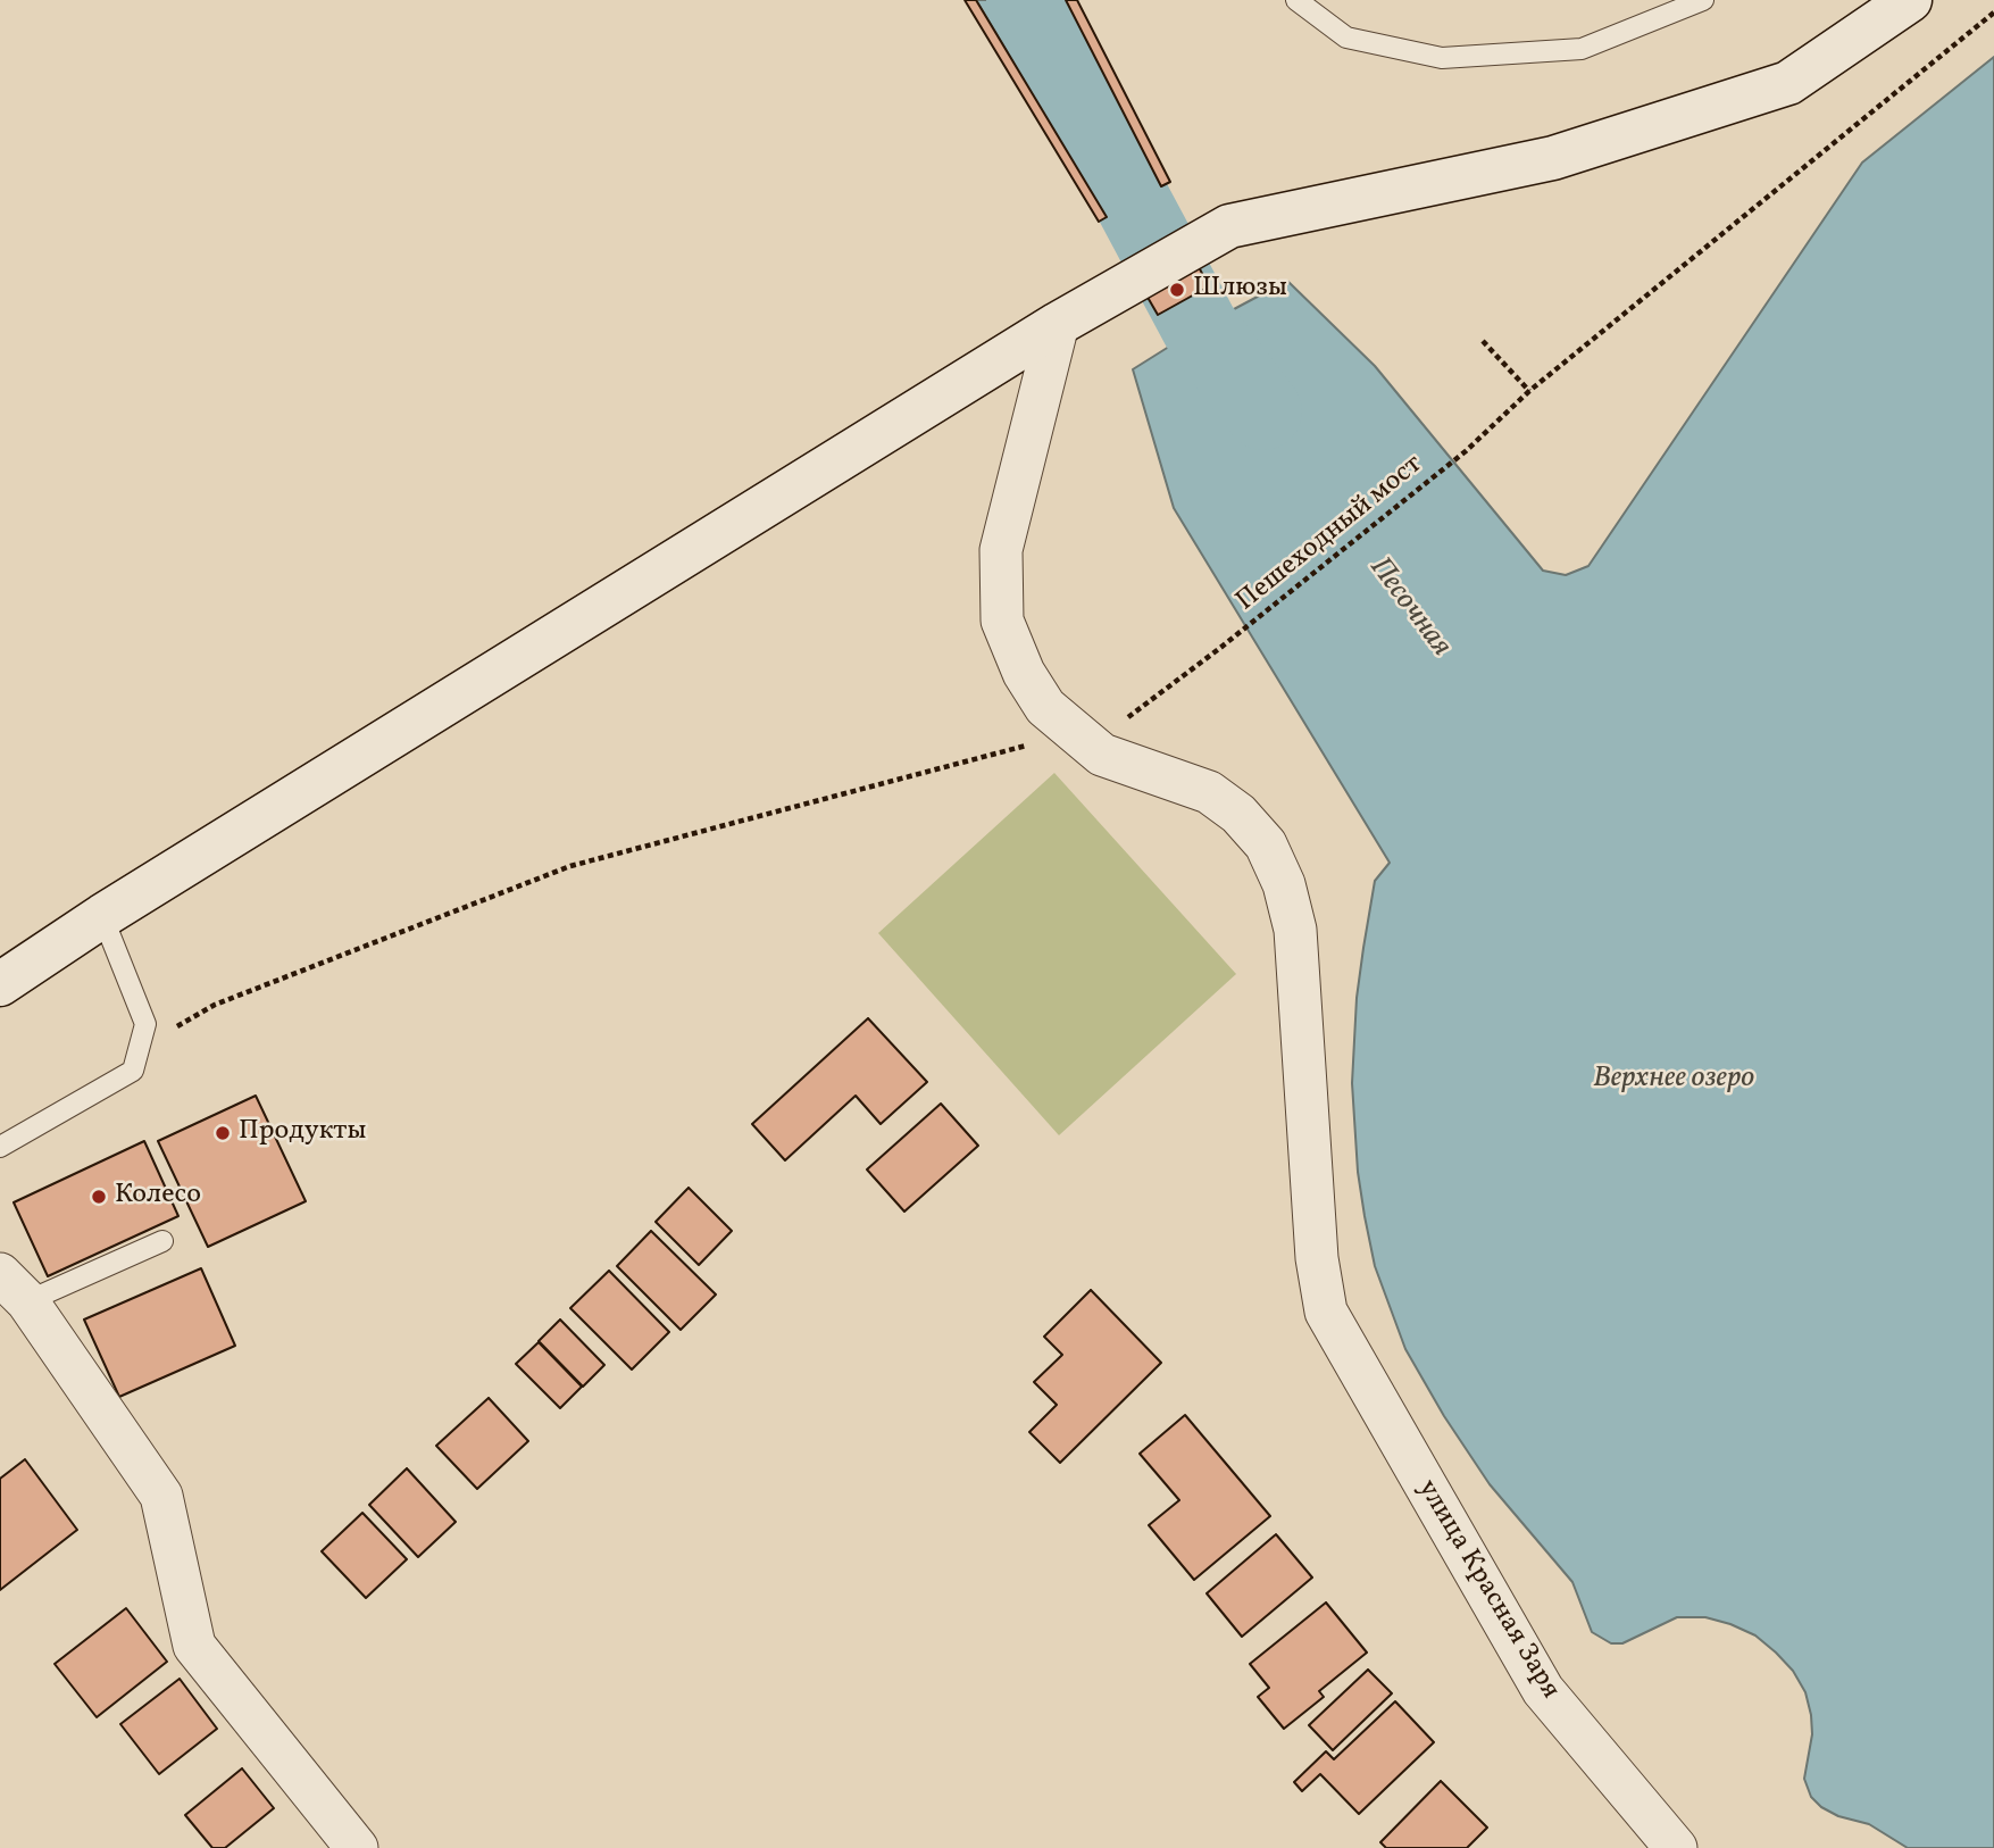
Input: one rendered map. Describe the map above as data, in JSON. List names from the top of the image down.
{
  "streets": {
    "street": ["улица Красная Заря"],
    "path": ["Пешеходный мост"]
  },
  "crossings": [
    ["Пешеходный мост", "улица Красная Заря"]
  ],
  "water": ["Песочная", "Верхнее озеро"],
  "places": ["Шлюзы", "Продукты", "Колесо"]
}
